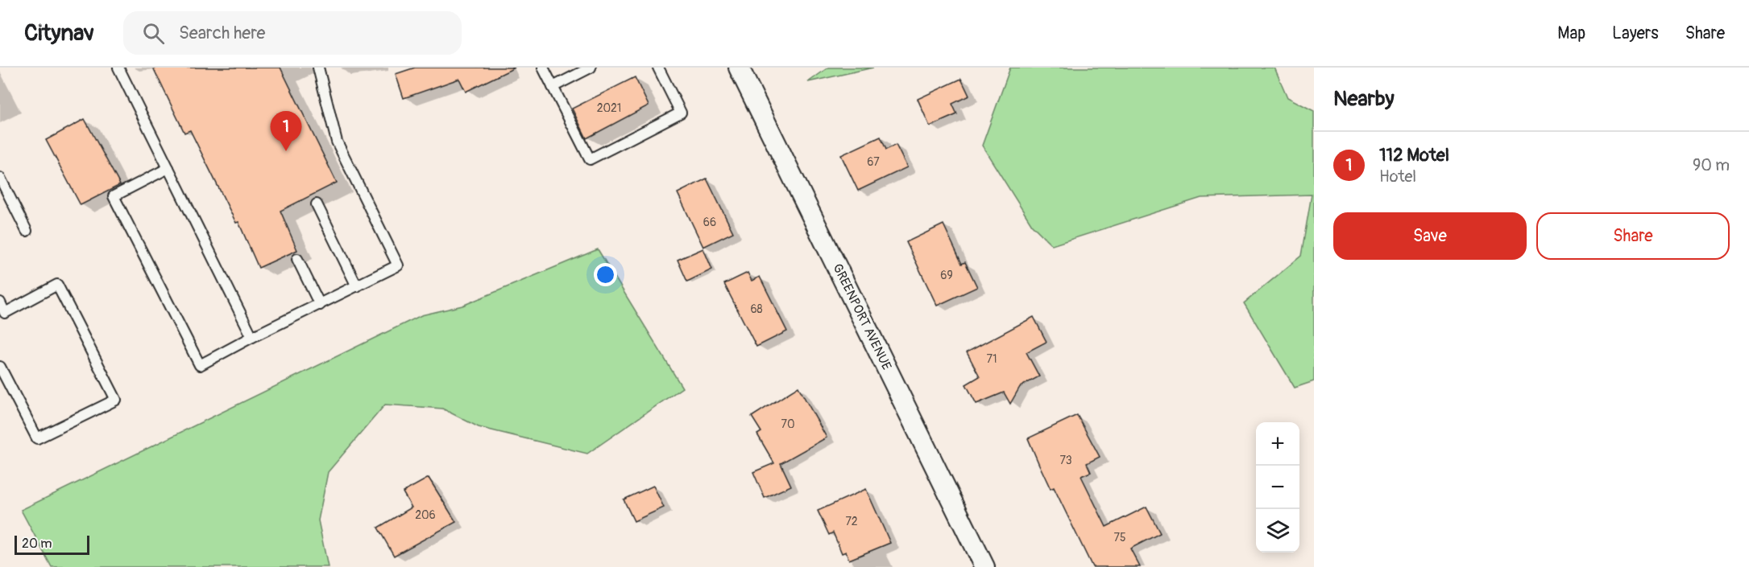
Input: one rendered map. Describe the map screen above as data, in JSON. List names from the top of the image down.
{
  "streets": {
    "street": ["GREENPORT AVENUE"]
  },
  "house_numbers": [
    "2021",
    "67",
    "66",
    "69",
    "68",
    "71",
    "70",
    "73",
    "206",
    "72",
    "75"
  ],
  "scale_bar": "20 m",
  "page": {
    "header": "Citynav",
    "search": "Search here",
    "nav": ["Map", "Layers", "Share"],
    "heading": "Nearby",
    "pins": "1",
    "list": [
      {
        "mark": "1",
        "name": "112 Motel",
        "note": "Hotel",
        "value": "90 m"
      }
    ],
    "buttons": ["Save", "Share"],
    "map_buttons": ["+", "−"],
    "scale": "20 m"
  }
}
